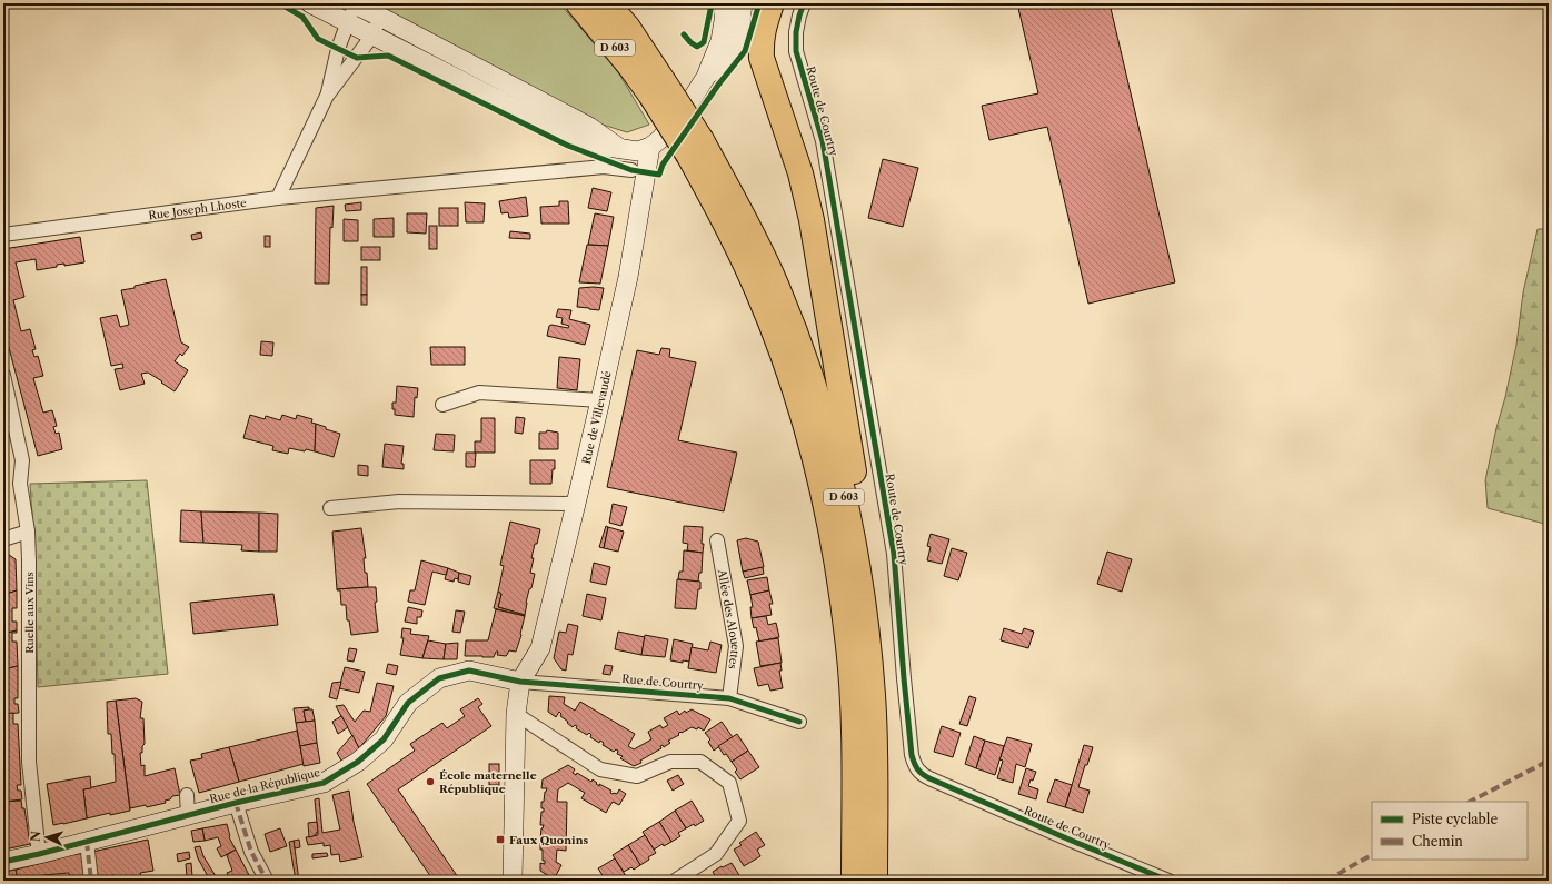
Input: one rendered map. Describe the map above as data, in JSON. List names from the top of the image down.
{
  "streets": {
    "highway": ["D 603"],
    "street": [
      "Route de Courtry",
      "Rue Joseph Lhoste",
      "Rue de Villevaudé",
      "Ruelle aux Vins",
      "Allée des Alouettes",
      "Rue de Courtry",
      "Rue de la République"
    ]
  },
  "crossings": [
    ["Rue de Villevaudé", "Rue de Courtry"],
    ["Rue de Villevaudé", "Rue de la République"],
    ["Ruelle aux Vins", "Rue de la République"],
    ["Allée des Alouettes", "Rue de Courtry"],
    ["Rue de Courtry", "Rue de la République"]
  ],
  "places": {
    "other": ["École maternelle République"],
    "transit": ["Faux Quonins"]
  },
  "legend": ["Piste cyclable", "Chemin"],
  "north": "left"
}
